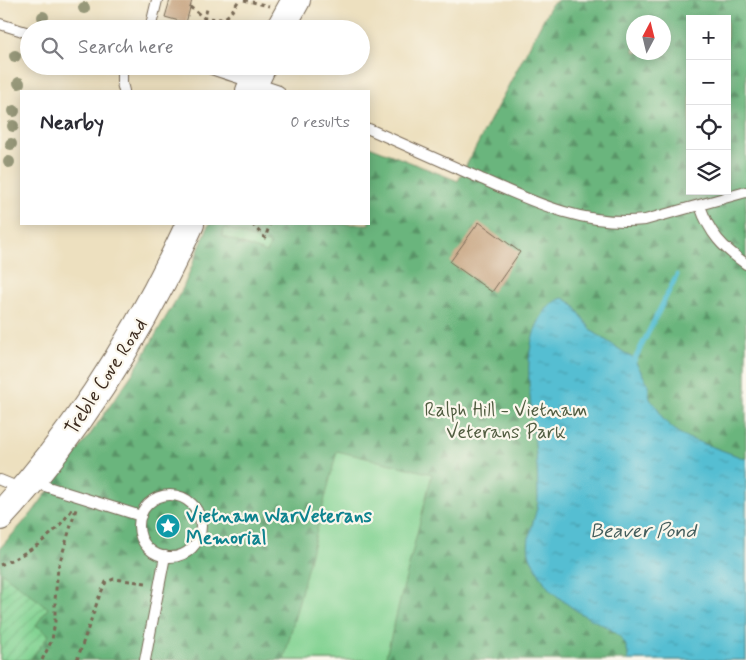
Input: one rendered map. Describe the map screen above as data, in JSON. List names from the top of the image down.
{
  "streets": {
    "main road": ["Treble Cove Road"]
  },
  "water": ["Beaver Pond"],
  "parks": ["Ralph Hill - Vietnam Veterans Park"],
  "places": {
    "place": ["Vietnam WarVeterans Memorial"]
  },
  "north": "top",
  "page": {
    "map_buttons": ["+", "−"],
    "search": "Search here",
    "heading": ["Nearby", "0 results"]
  }
}
